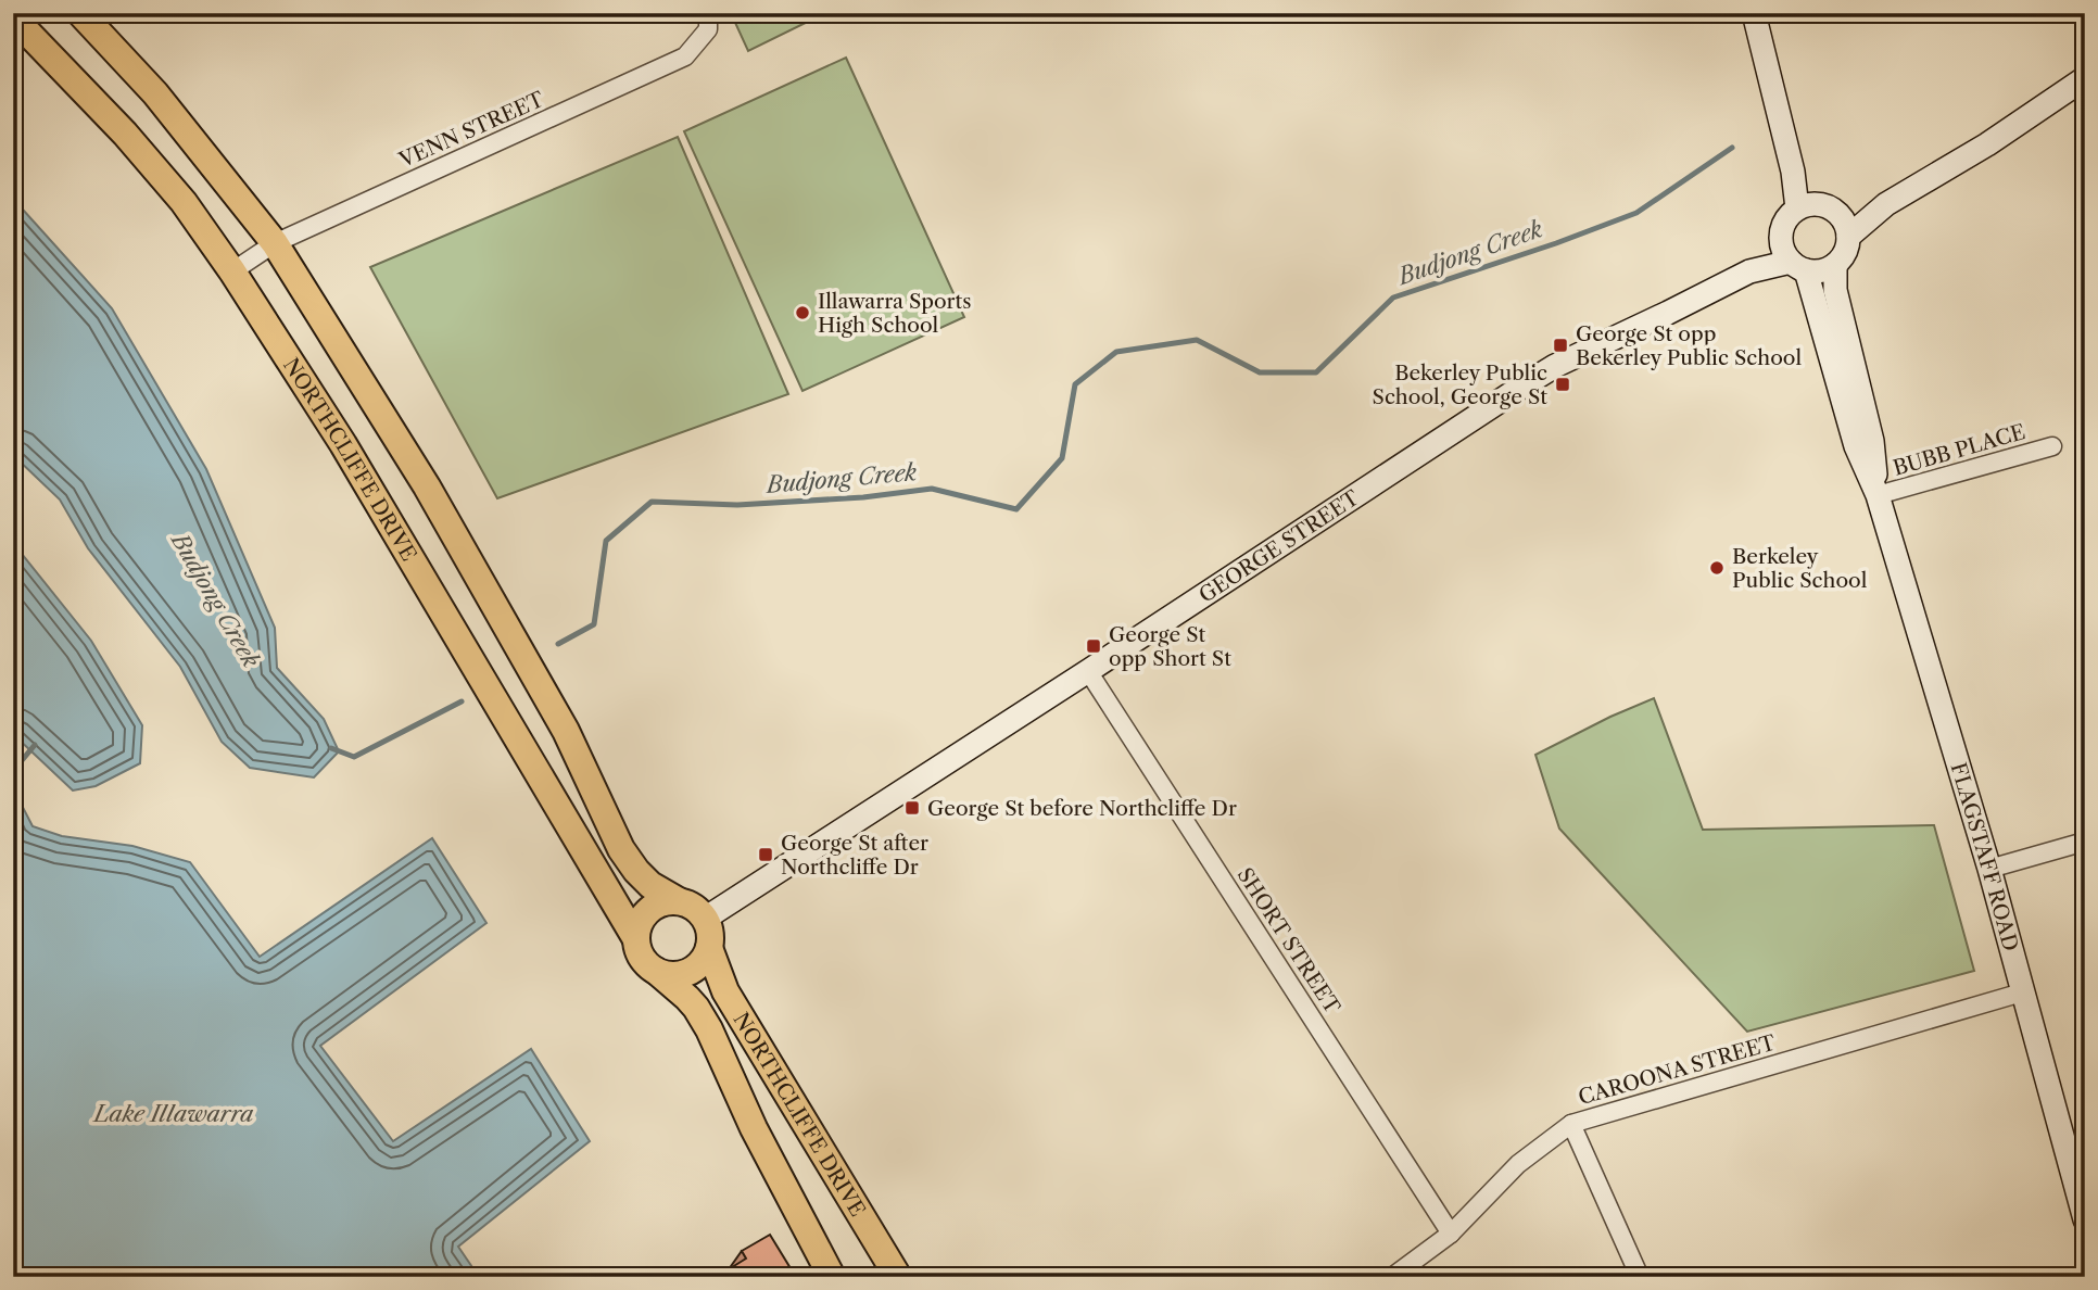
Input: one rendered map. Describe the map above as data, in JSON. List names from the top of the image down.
{
  "streets": {
    "main road": ["NORTHCLIFFE DRIVE", "GEORGE STREET", "FLAGSTAFF ROAD"],
    "street": [
      "VENN STREET",
      "BUBB PLACE",
      "SHORT STREET",
      "CAROONA STREET"
    ]
  },
  "crossings": [
    ["VENN STREET", "NORTHCLIFFE DRIVE"],
    ["BUBB PLACE", "FLAGSTAFF ROAD"],
    ["NORTHCLIFFE DRIVE", "GEORGE STREET"],
    ["GEORGE STREET", "FLAGSTAFF ROAD"],
    ["GEORGE STREET", "SHORT STREET"],
    ["FLAGSTAFF ROAD", "CAROONA STREET"],
    ["SHORT STREET", "CAROONA STREET"]
  ],
  "water": ["Budjong Creek", "Lake Illawarra"],
  "places": {
    "other": ["Illawarra Sports High School", "Berkeley Public School"],
    "transit": [
      "George St opp Bekerley Public School",
      "Bekerley Public School, George St",
      "George St opp Short St",
      "George St before Northcliffe Dr",
      "George St after Northcliffe Dr"
    ]
  }
}
